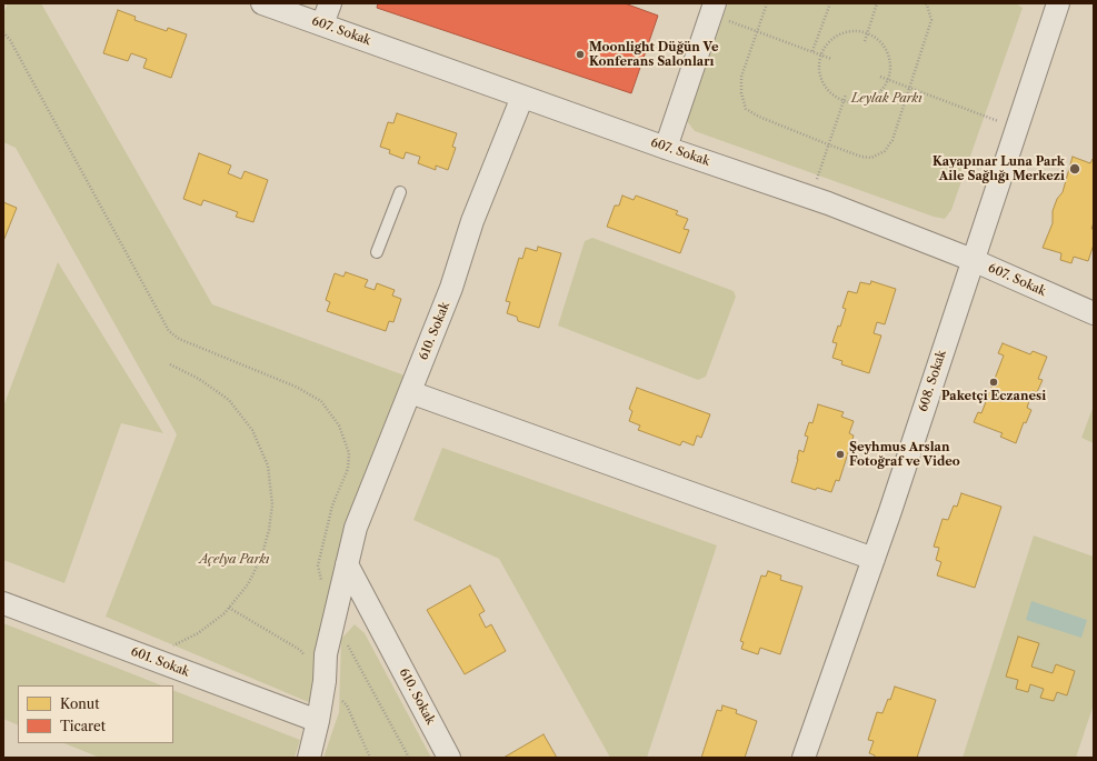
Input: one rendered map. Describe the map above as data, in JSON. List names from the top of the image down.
{
  "streets": {
    "street": [
      "607. Sokak",
      "610. Sokak",
      "608. Sokak",
      "601. Sokak"
    ]
  },
  "crossings": [
    ["607. Sokak", "610. Sokak"],
    ["607. Sokak", "608. Sokak"],
    ["610. Sokak", "601. Sokak"]
  ],
  "parks": ["Leylak Parkı", "Açelya Parkı"],
  "places": [
    "Moonlight Düğün Ve Konferans Salonları",
    "Kayapınar Luna Park Aile Sağlığı Merkezi",
    "Paketçi Eczanesi",
    "Şeyhmus Arslan Fotoğraf ve Video"
  ],
  "legend": ["Konut", "Ticaret"]
}
